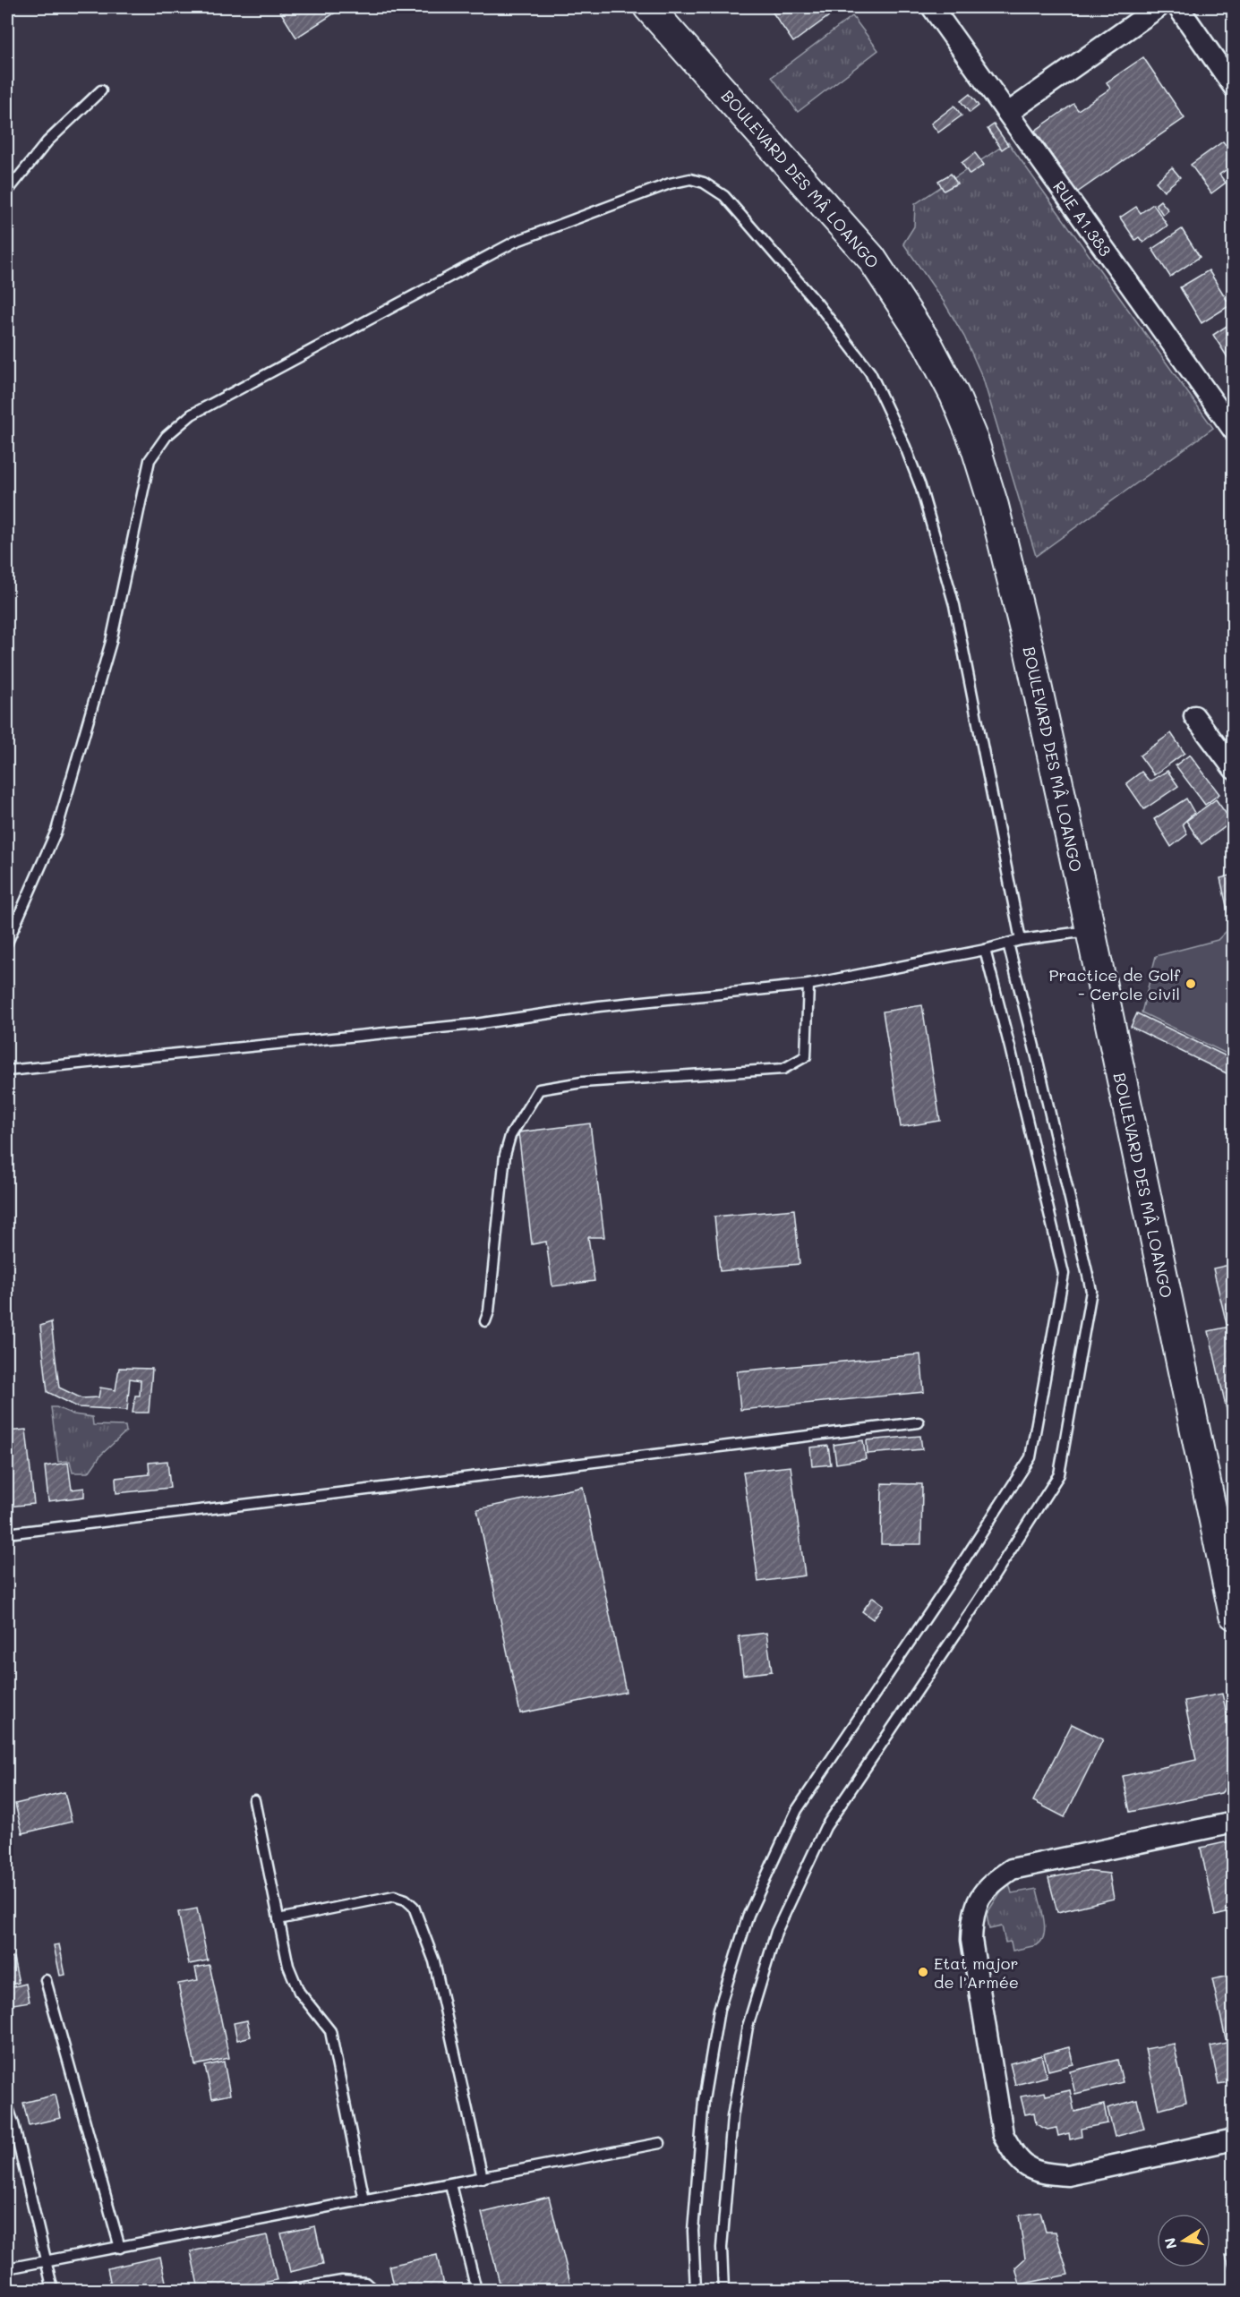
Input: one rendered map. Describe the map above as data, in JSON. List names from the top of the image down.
{
  "streets": {
    "street": ["BOULEVARD DES MÂ LOANGO", "RUE A1.383"]
  },
  "places": ["Practice de Golf - Cercle civil", "Etat major de l'Armée"],
  "north": "left"
}
